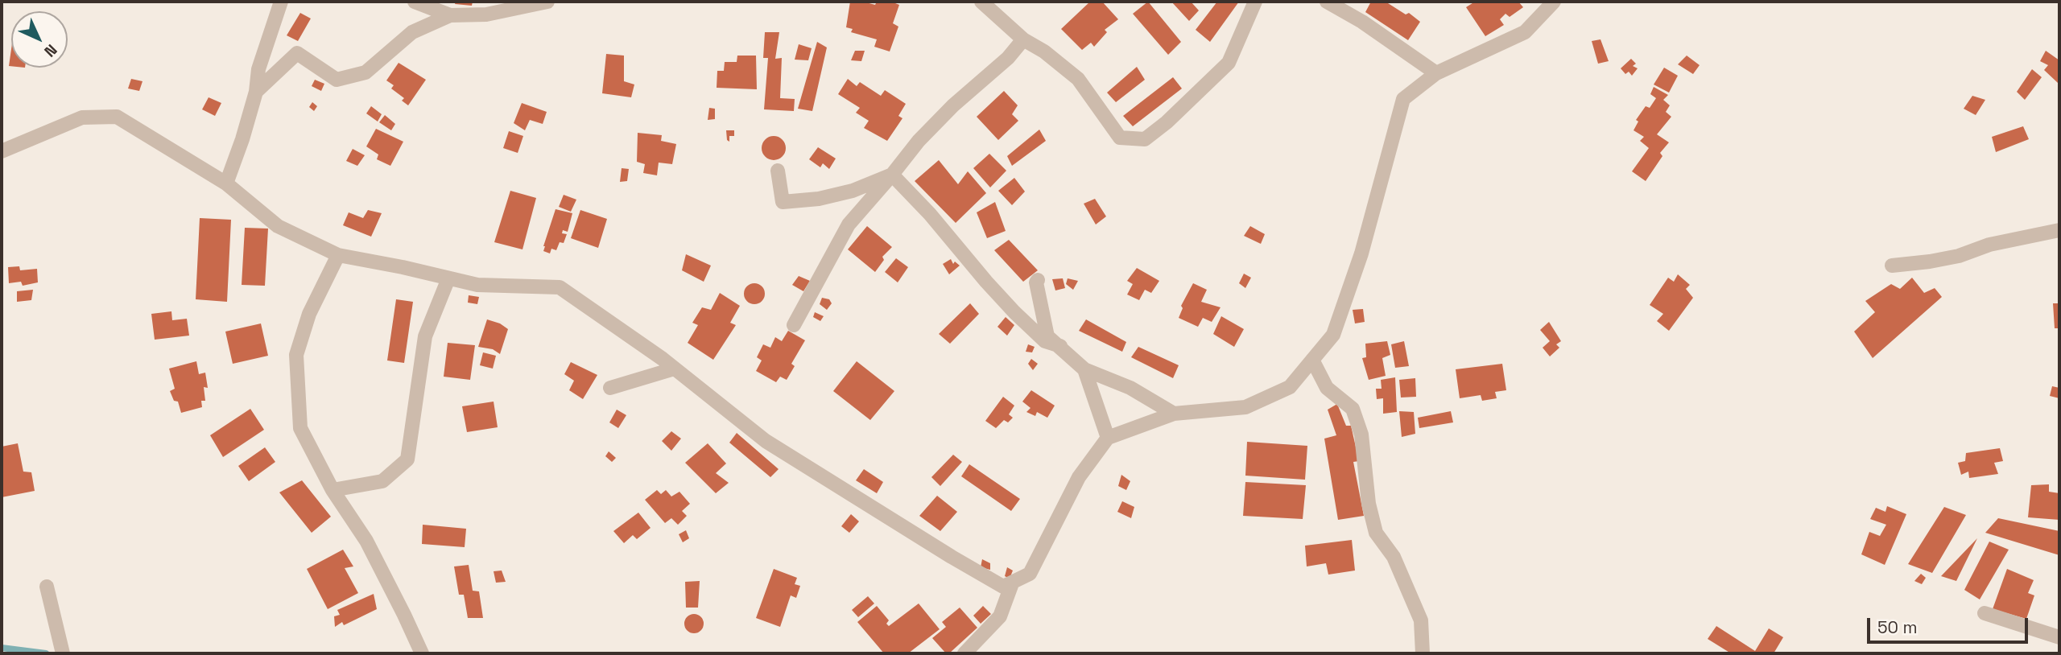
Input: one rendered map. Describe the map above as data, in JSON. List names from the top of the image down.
{
  "scale_bar": "50 m",
  "north": "bottom right"
}
